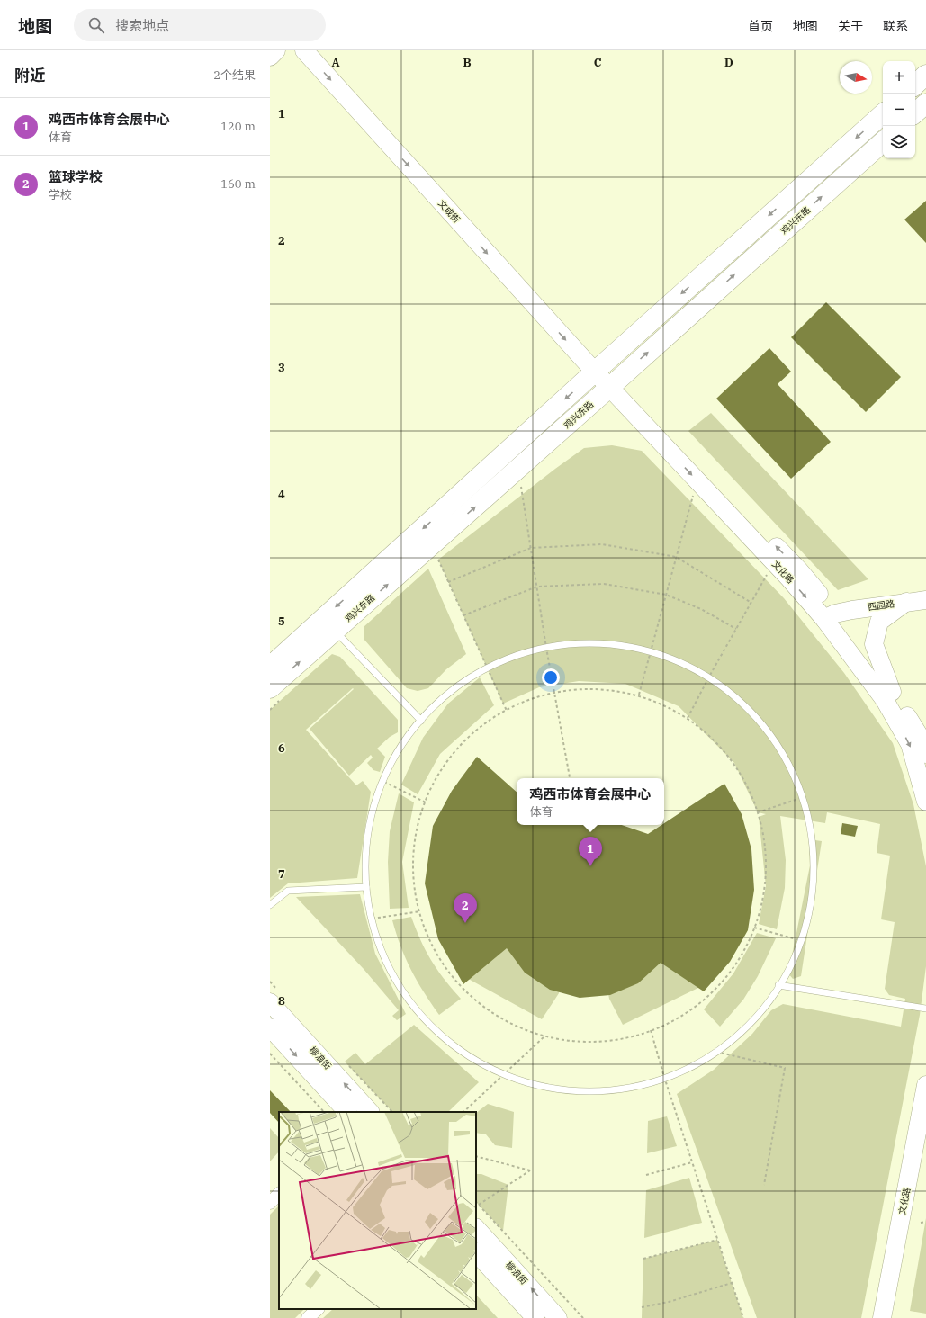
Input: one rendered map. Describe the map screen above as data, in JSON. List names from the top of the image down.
{
  "streets": {
    "highway": ["鸡兴东路"],
    "main road": [
      "文成街",
      "文化路",
      "西园路",
      "柳浪街"
    ]
  },
  "crossings": [
    ["文成街", "鸡兴东路"],
    ["文成街", "文化路"],
    ["鸡兴东路", "文化路"],
    ["文化路", "西园路"]
  ],
  "north": "right",
  "page": {
    "header": "地图",
    "search": "搜索地点",
    "nav": [
      "首页",
      "地图",
      "关于",
      "联系"
    ],
    "heading": ["附近", "2个结果"],
    "map_buttons": ["+", "−"],
    "list": [
      {
        "mark": "1",
        "name": "鸡西市体育会展中心",
        "note": "体育",
        "value": "120 m"
      },
      {
        "mark": "2",
        "name": "篮球学校",
        "note": "学校",
        "value": "160 m"
      }
    ],
    "popup": ["鸡西市体育会展中心", "体育"],
    "pins": ["1", "2"]
  },
  "grid": {
    "columns": [
      "A",
      "B",
      "C",
      "D"
    ],
    "rows": [
      "1",
      "2",
      "3",
      "4",
      "5",
      "6",
      "7",
      "8"
    ]
  }
}
